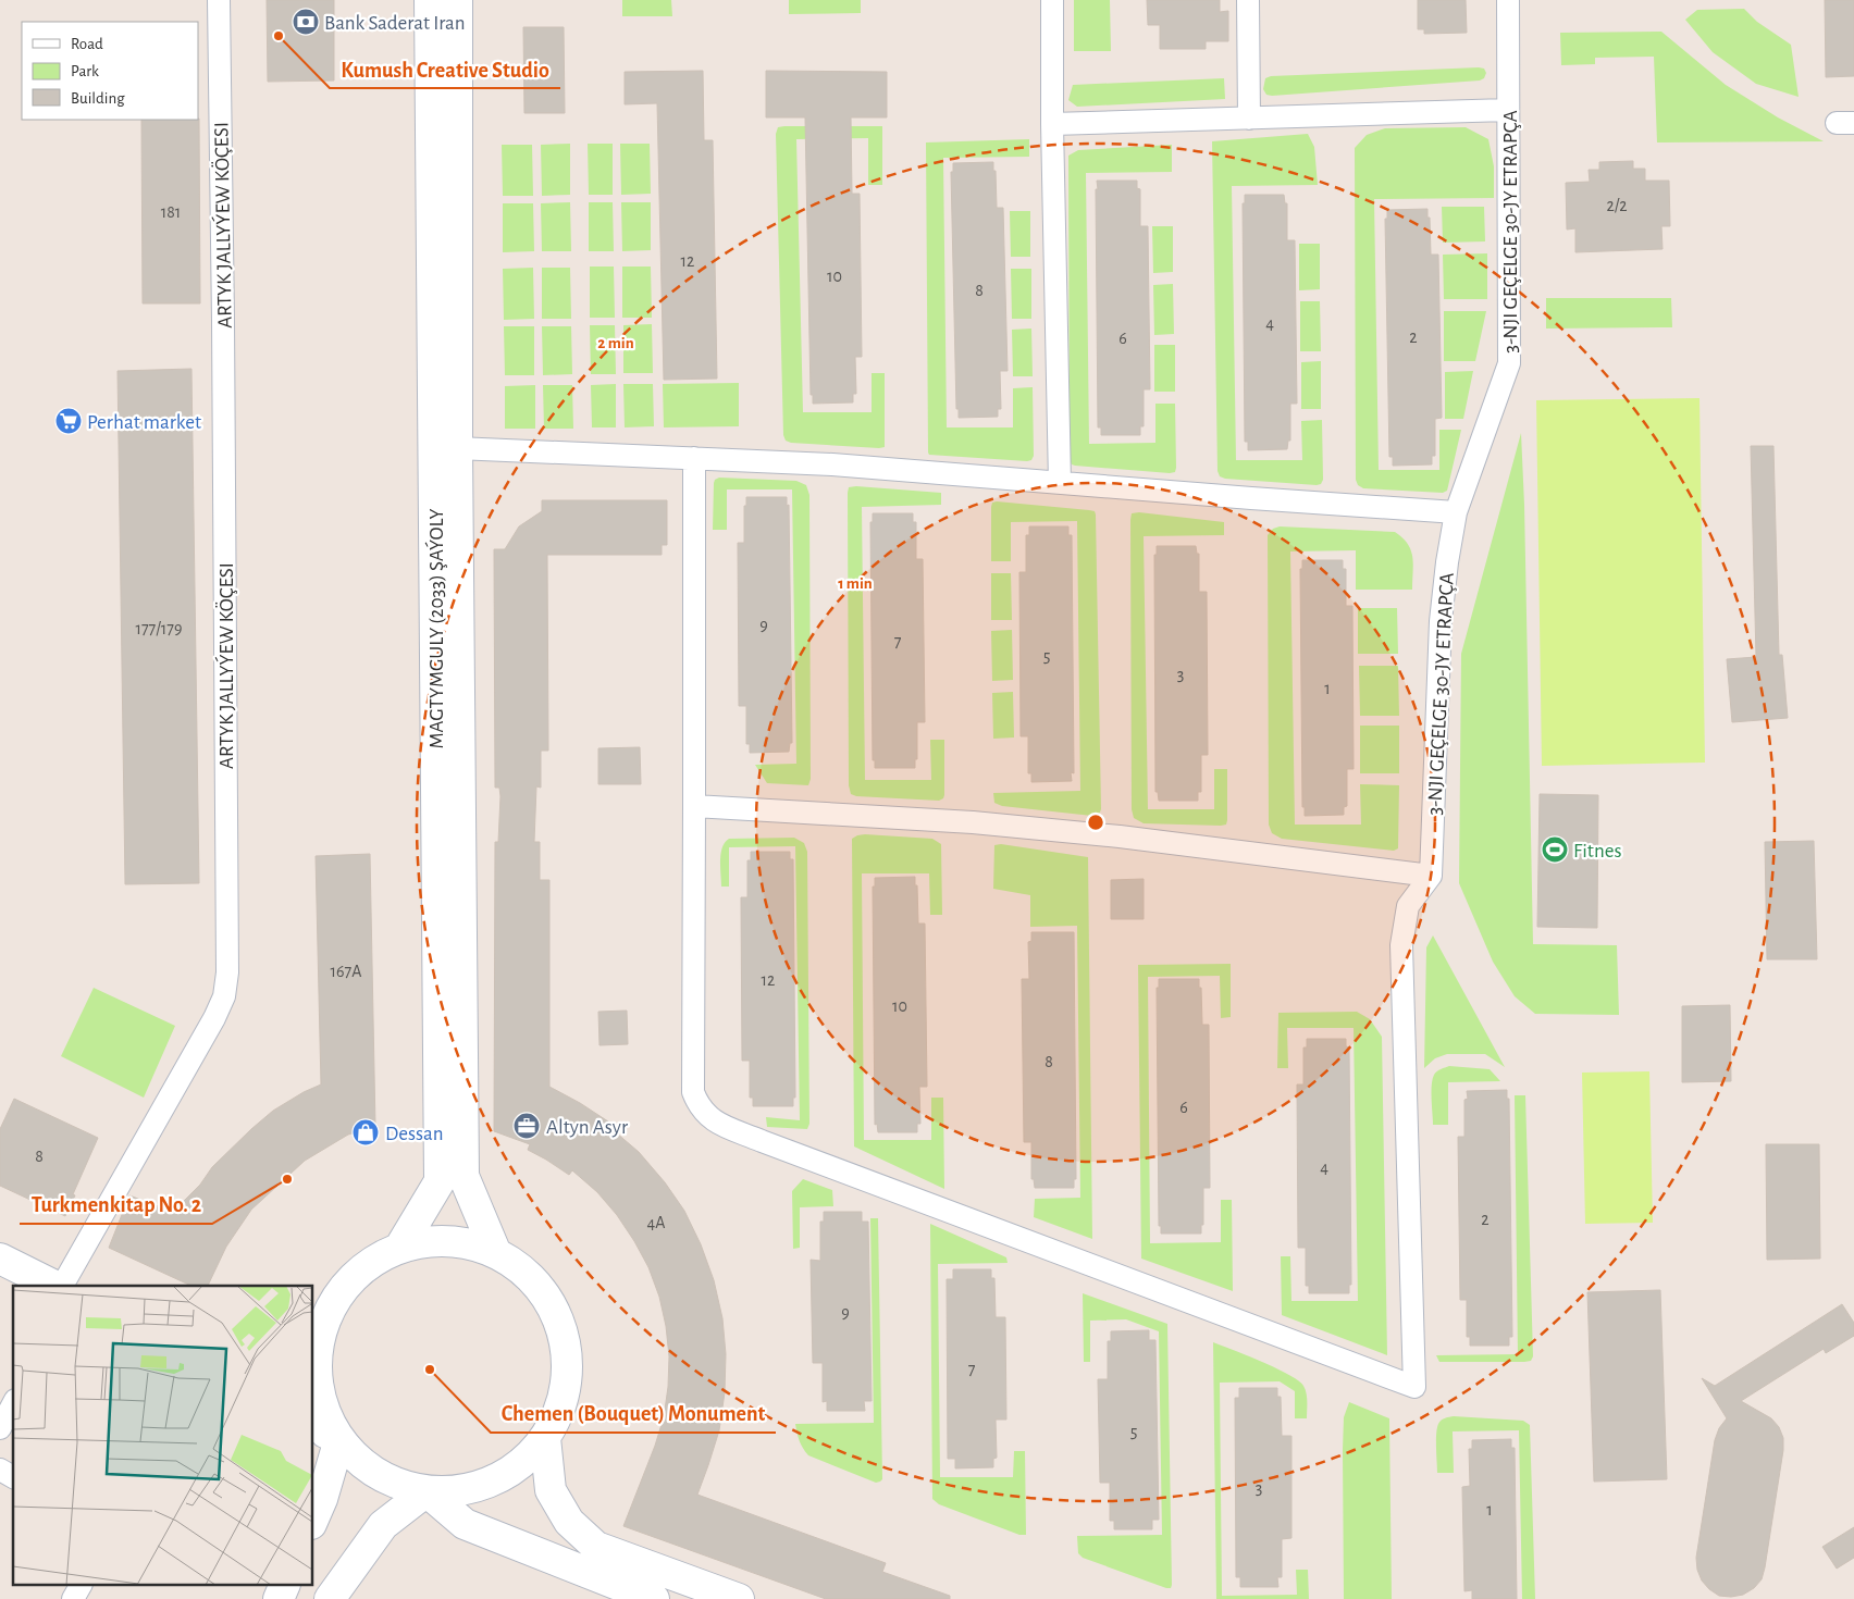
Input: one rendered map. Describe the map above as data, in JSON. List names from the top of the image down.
{
  "streets": {
    "main road": ["MAGTYMGULY (2033) ŞAÝOLY"],
    "street": ["ARTYK JALLYÝEW KÖÇESI", "3-NJI GEÇELGE 30-JY ETRAPÇA"]
  },
  "places": {
    "bank": ["Bank Saderat Iran"],
    "other": ["Kumush Creative Studio", "Turkmenkitap No. 2", "Chemen (Bouquet) Monument"],
    "supermarket": ["Perhat market"],
    "sports": ["Fitnes"],
    "office": ["Altyn Asyr"],
    "shop": ["Dessan"]
  },
  "house_numbers": [
    "2/2",
    "181",
    "12",
    "10",
    "8",
    "4",
    "2",
    "6",
    "9",
    "177/179",
    "7",
    "5",
    "3",
    "1",
    "167A",
    "12",
    "10",
    "8",
    "6",
    "8",
    "4",
    "2",
    "4A",
    "9",
    "7",
    "5",
    "3",
    "1"
  ],
  "legend": ["Road", "Park", "Building"],
  "rings": ["2 min", "1 min"]
}
